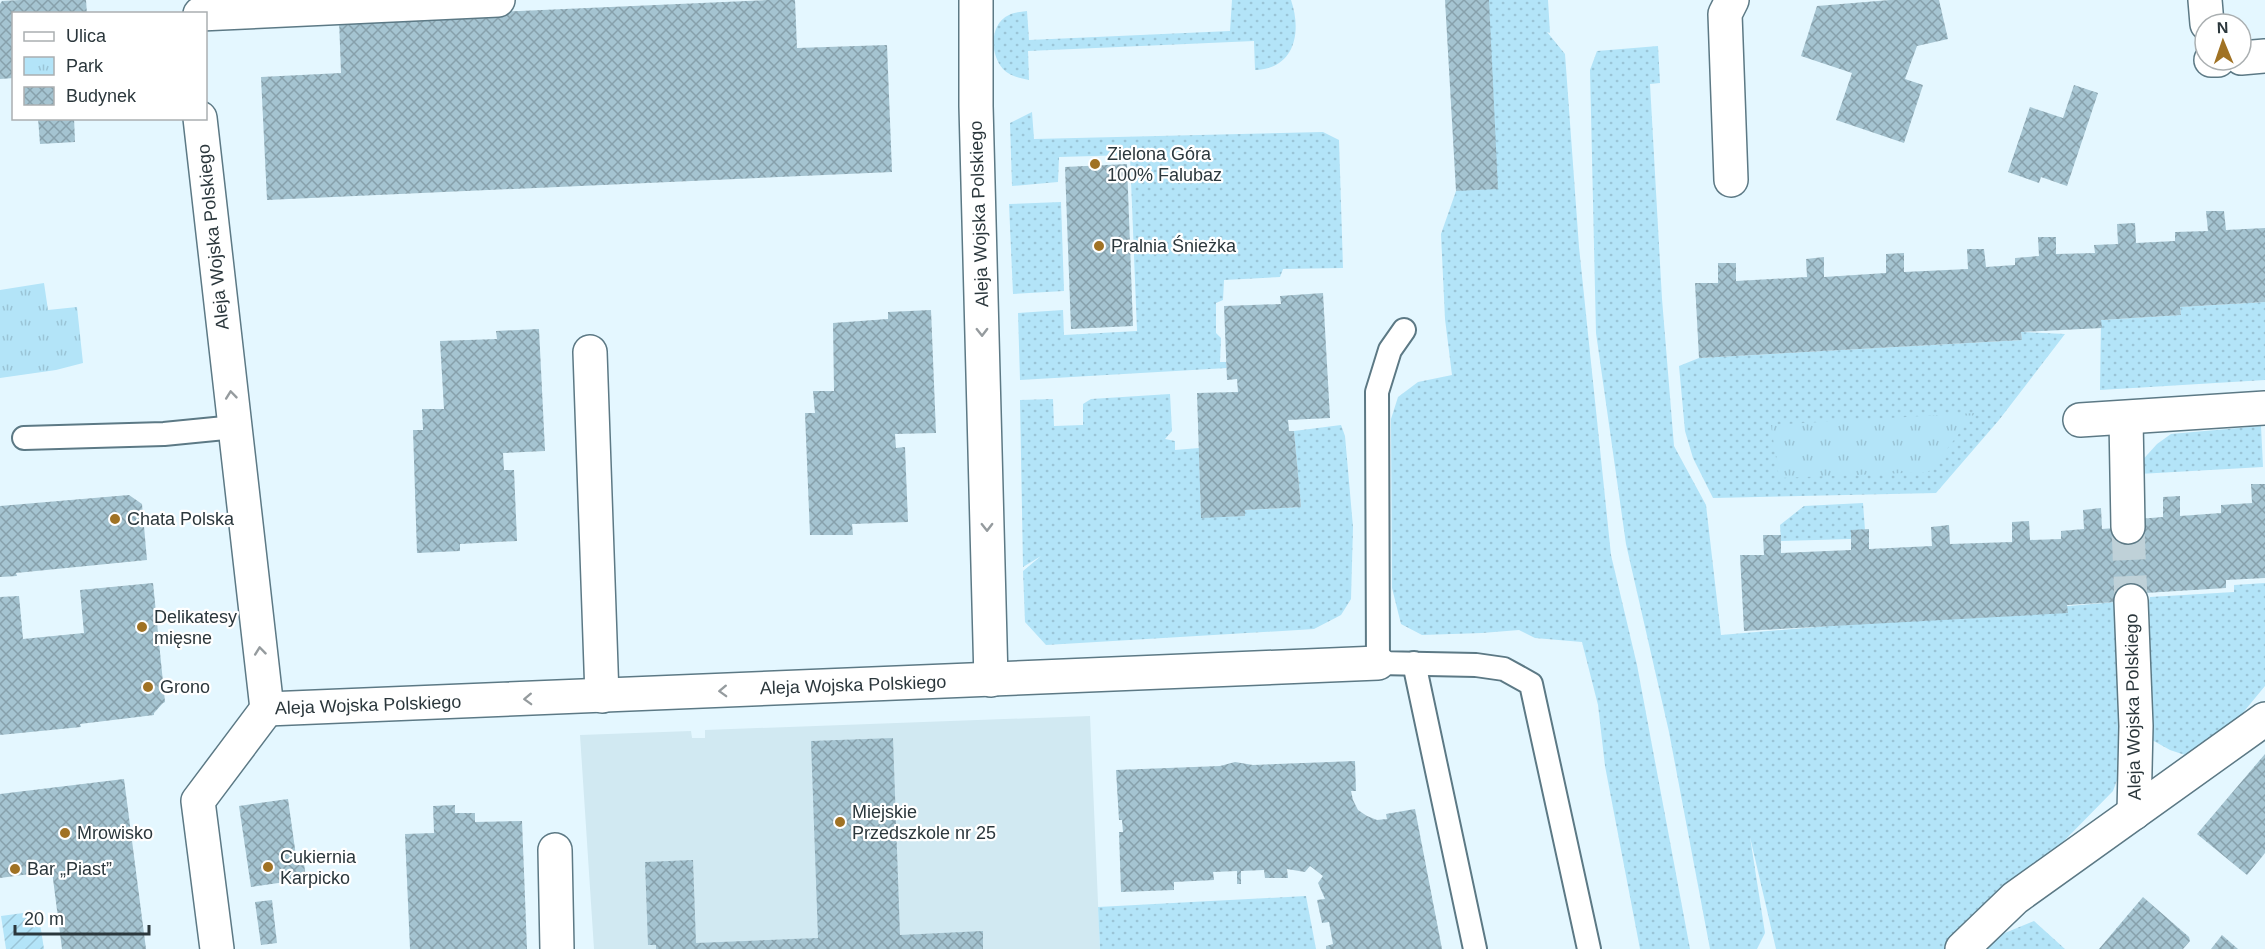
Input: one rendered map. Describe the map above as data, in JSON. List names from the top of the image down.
{
  "streets": {
    "street": ["Aleja Wojska Polskiego"]
  },
  "places": [
    "Zielona Góra 100% Falubaz",
    "Pralnia Śnieżka",
    "Chata Polska",
    "Delikatesy mięsne",
    "Grono",
    "Miejskie Przedszkole nr 25",
    "Mrowisko",
    "Cukiernia Karpicko",
    "Bar „Piast”"
  ],
  "legend": ["Ulica", "Park", "Budynek"],
  "scale_bar": "20 m",
  "north": "top"
}
